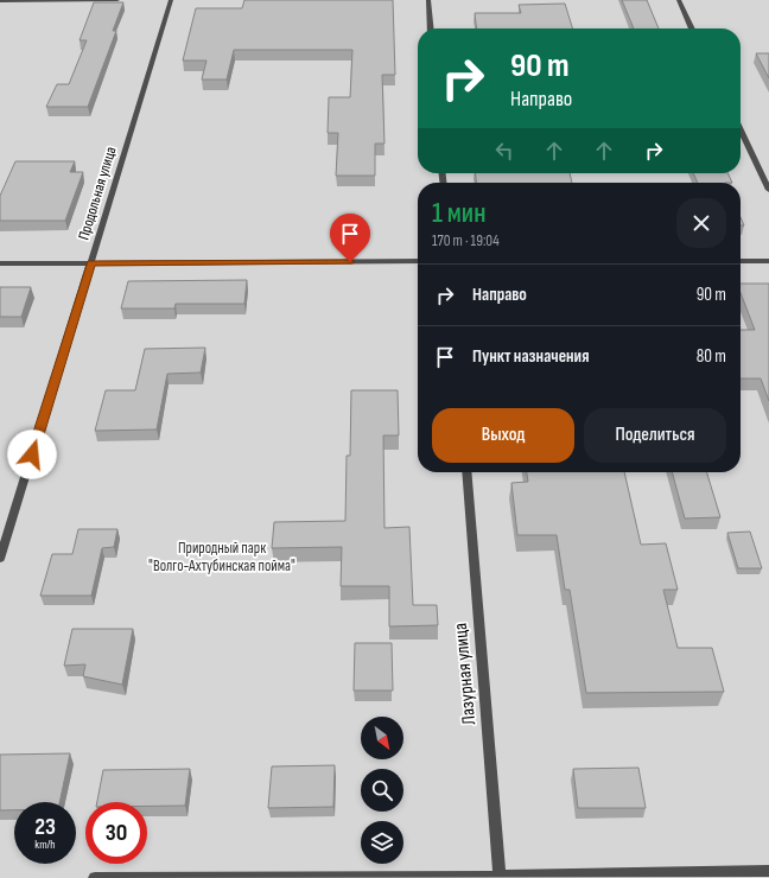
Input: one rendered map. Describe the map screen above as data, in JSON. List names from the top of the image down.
{
  "streets": {
    "street": ["Продольная улица", "Лазурная улица"]
  },
  "parks": ["Природный парк \"Волго-Ахтубинская пойма\""],
  "north": "bottom right",
  "page": {
    "turn": ["90 m", "Направо"],
    "heading": ["1 мин", "170 m · 19:04"],
    "list": [
      {
        "name": "Направо",
        "value": "90 m"
      },
      {
        "name": "Пункт назначения",
        "value": "80 m"
      }
    ],
    "buttons": ["Выход", "Поделиться"],
    "speed": "23 km/h",
    "limit": "30"
  }
}
